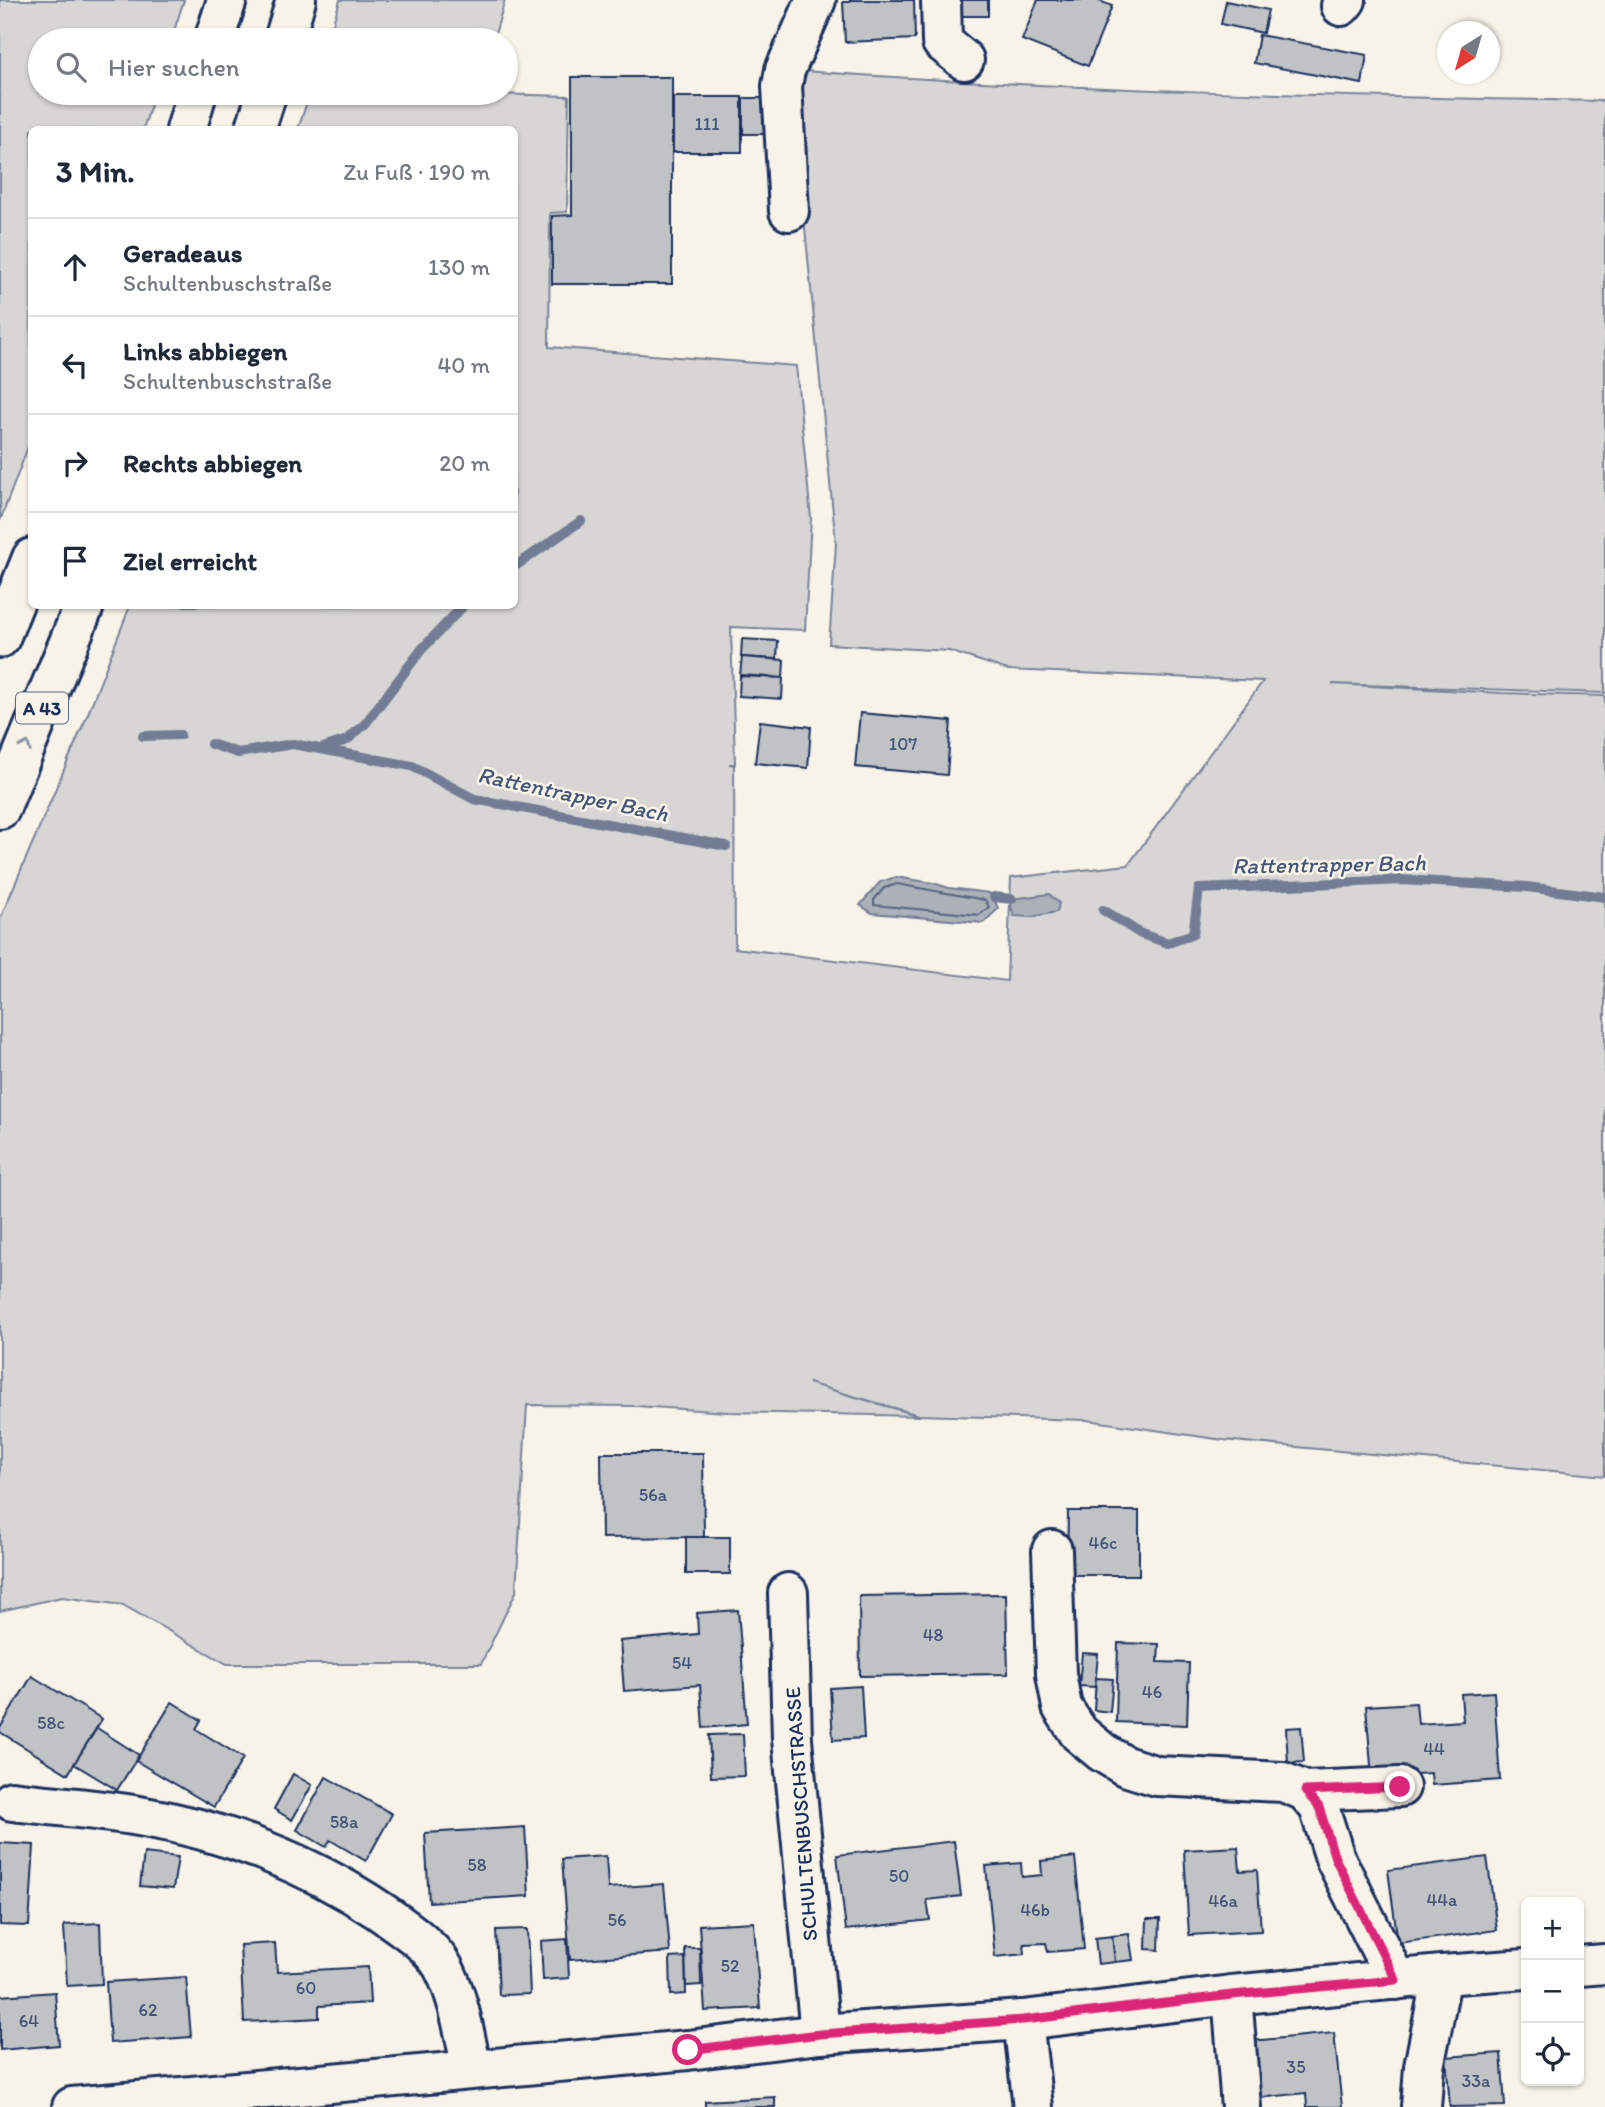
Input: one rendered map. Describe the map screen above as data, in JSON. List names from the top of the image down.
{
  "streets": {
    "main road": ["A 43", "SCHULTENBUSCHSTRASSE"]
  },
  "water": ["Rattentrapper Bach"],
  "house_numbers": [
    "111",
    "107",
    "56a",
    "46c",
    "48",
    "54",
    "46",
    "58c",
    "44",
    "58a",
    "58",
    "50",
    "44a",
    "46a",
    "46b",
    "56",
    "52",
    "60",
    "62",
    "64",
    "35",
    "33a"
  ],
  "north": "bottom left",
  "page": {
    "search": "Hier suchen",
    "heading": ["3 Min.", "Zu Fuß · 190 m"],
    "list": [
      ["Geradeaus", "Schultenbuschstraße", "130 m"],
      ["Links abbiegen", "Schultenbuschstraße", "40 m"],
      ["Rechts abbiegen", "20 m"],
      "Ziel erreicht"
    ],
    "map_buttons": ["+", "−"]
  }
}
